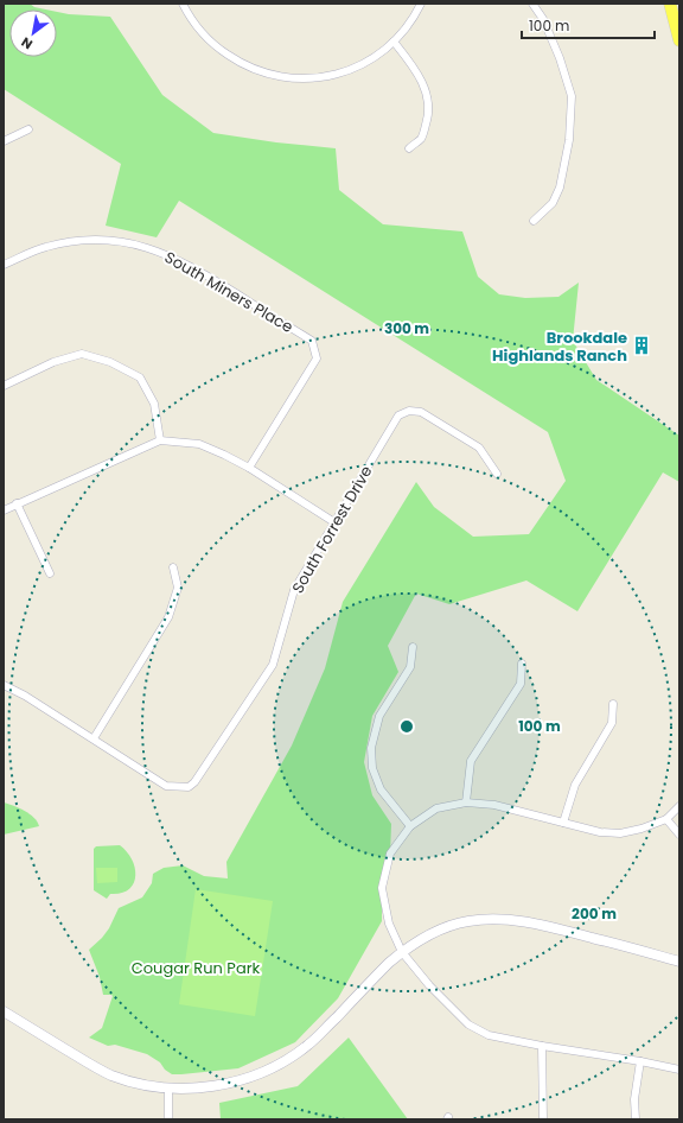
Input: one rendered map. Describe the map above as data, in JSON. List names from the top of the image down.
{
  "streets": {
    "street": ["South Miners Place", "South Forrest Drive"]
  },
  "parks": ["Cougar Run Park"],
  "places": {
    "building": ["Brookdale Highlands Ranch"]
  },
  "scale_bar": "100 m",
  "north": "bottom left",
  "rings": ["300 m", "100 m", "200 m"]
}
